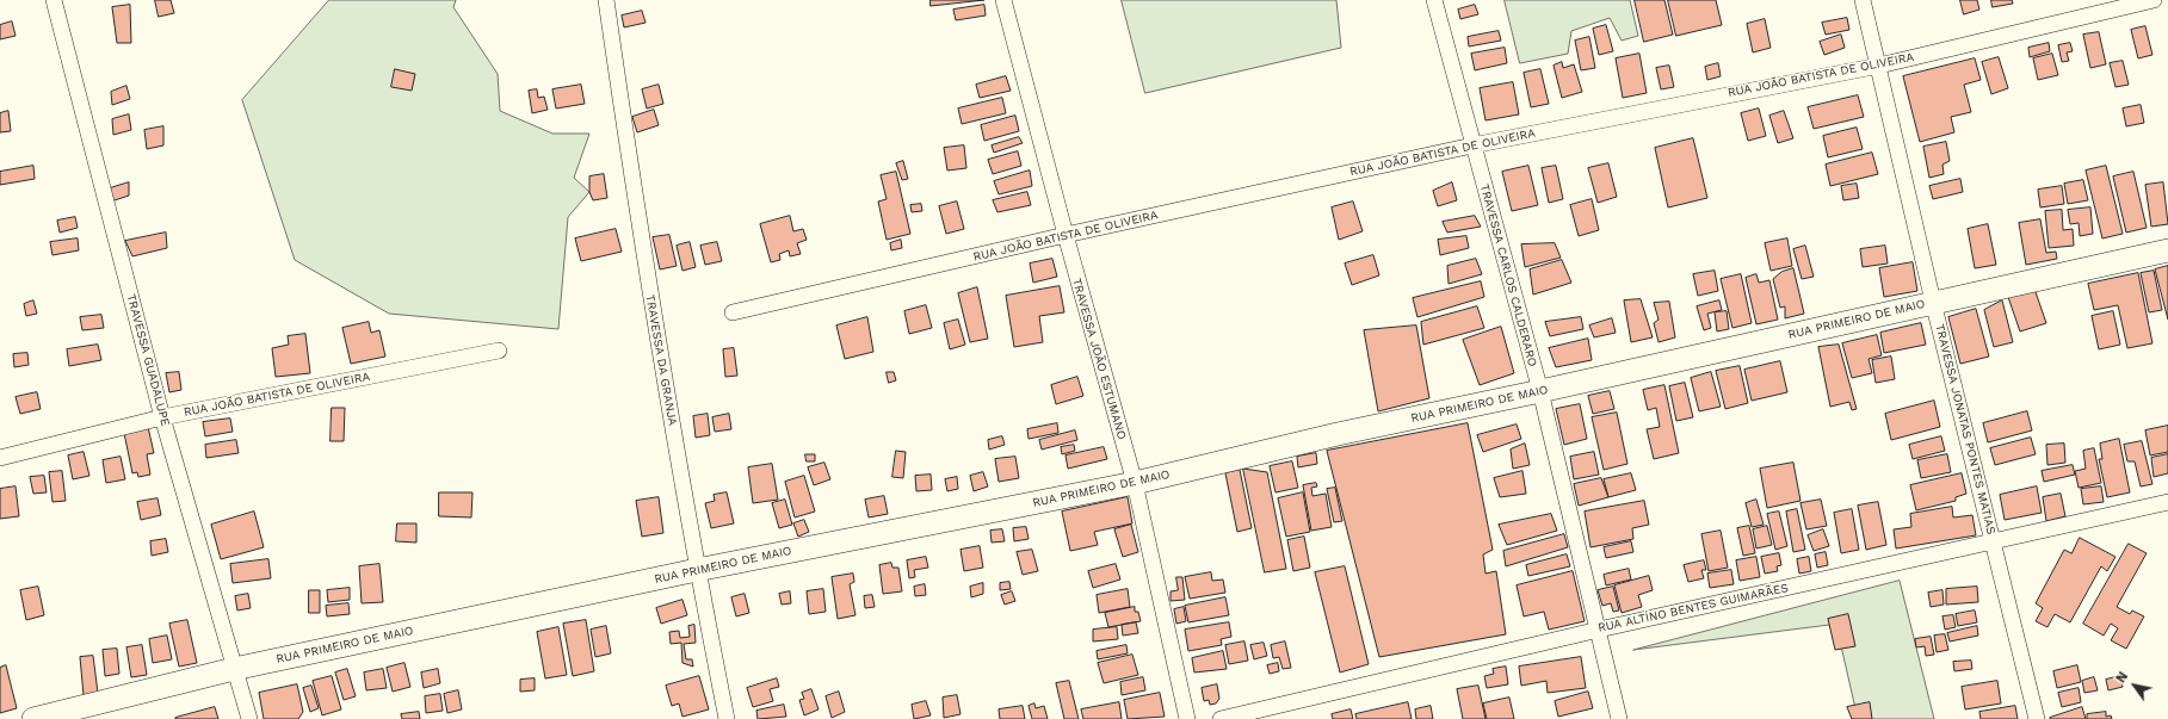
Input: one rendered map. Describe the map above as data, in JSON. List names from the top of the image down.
{
  "streets": {
    "street": [
      "RUA JOÃO BATISTA DE OLIVEIRA",
      "TRAVESSA CARLOS CALDERARO",
      "RUA PRIMEIRO DE MAIO",
      "TRAVESSA JOÃO ESTUMANO",
      "TRAVESSA GUADALUPE",
      "TRAVESSA DA GRANJA",
      "TRAVESSA JONATAS PONTES MATIAS",
      "RUA ALTÍNO BENTES GUIMARÃES"
    ]
  },
  "crossings": [
    ["RUA JOÃO BATISTA DE OLIVEIRA", "TRAVESSA CARLOS CALDERARO"],
    ["RUA JOÃO BATISTA DE OLIVEIRA", "TRAVESSA JOÃO ESTUMANO"],
    ["RUA JOÃO BATISTA DE OLIVEIRA", "TRAVESSA GUADALUPE"],
    ["RUA JOÃO BATISTA DE OLIVEIRA", "TRAVESSA JONATAS PONTES MATIAS"],
    ["TRAVESSA CARLOS CALDERARO", "RUA PRIMEIRO DE MAIO"],
    ["TRAVESSA CARLOS CALDERARO", "RUA ALTÍNO BENTES GUIMARÃES"],
    ["RUA PRIMEIRO DE MAIO", "TRAVESSA JOÃO ESTUMANO"],
    ["RUA PRIMEIRO DE MAIO", "TRAVESSA GUADALUPE"],
    ["RUA PRIMEIRO DE MAIO", "TRAVESSA DA GRANJA"],
    ["RUA PRIMEIRO DE MAIO", "TRAVESSA JONATAS PONTES MATIAS"],
    ["TRAVESSA JONATAS PONTES MATIAS", "RUA ALTÍNO BENTES GUIMARÃES"]
  ],
  "north": "top left"
}
